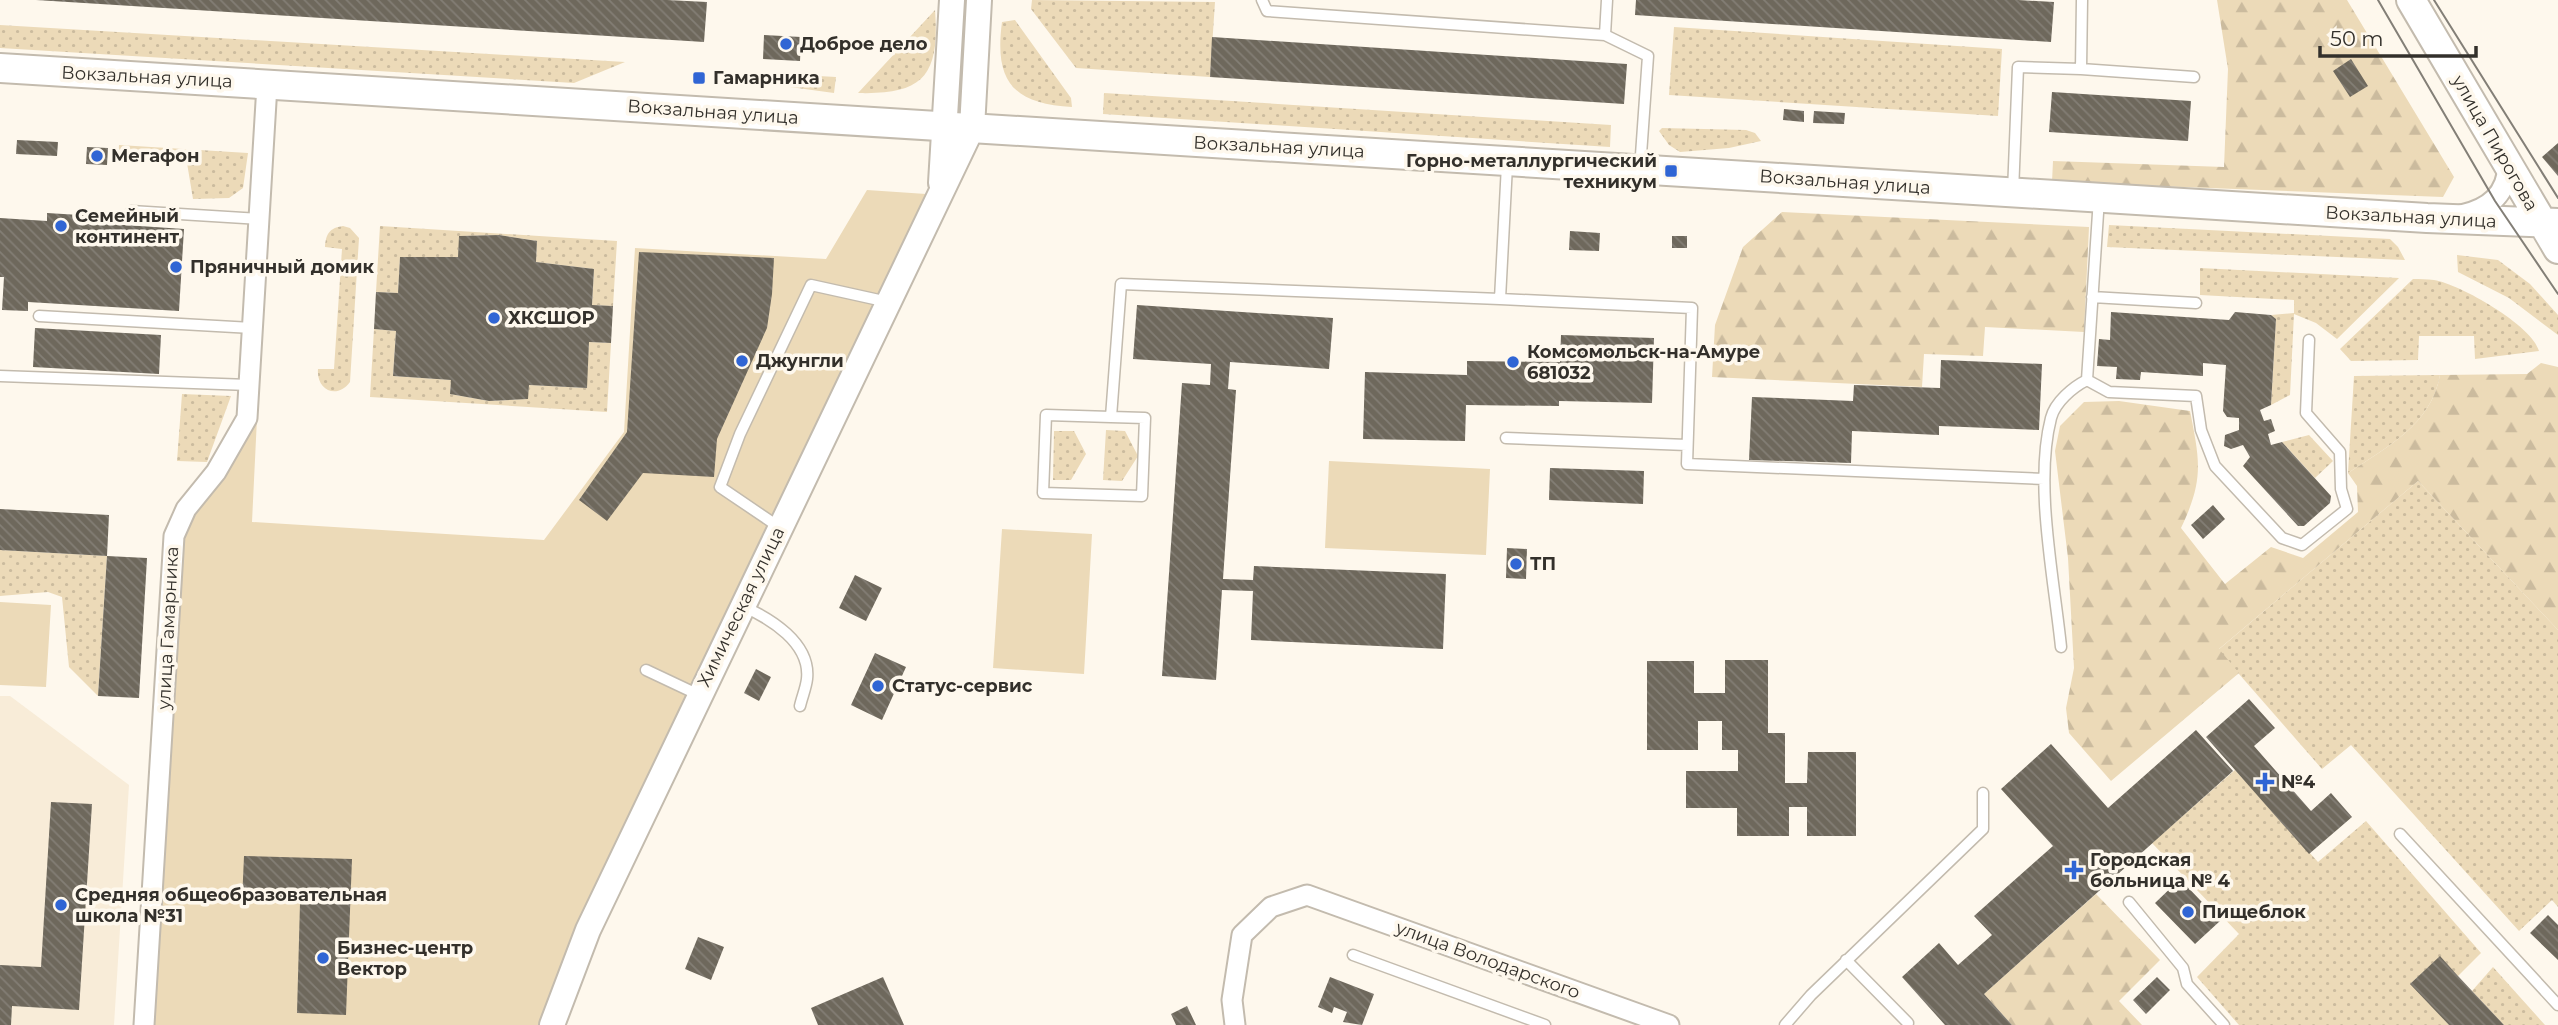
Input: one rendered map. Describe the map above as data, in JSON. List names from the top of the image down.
{
  "streets": {
    "main road": ["Вокзальная улица", "улица Пирогова"],
    "street": ["Химическая улица", "улица Гамарника", "улица Володарского"]
  },
  "crossings": [
    ["Вокзальная улица", "улица Пирогова"],
    ["Вокзальная улица", "Химическая улица"],
    ["Вокзальная улица", "улица Гамарника"]
  ],
  "places": {
    "other": [
      "Доброе дело",
      "Мегафон",
      "Семейный континент",
      "Пряничный домик",
      "ХКСШОР",
      "Джунгли",
      "Комсомольск-на-Амуре 681032",
      "ТП",
      "Статус-сервис",
      "Средняя общеобразовательная школа №31",
      "Пищеблок",
      "Бизнес-центр Вектор"
    ],
    "transit": ["Гамарника", "Горно-металлургический техникум"],
    "health": ["№4", "Городская больница № 4"]
  },
  "scale_bar": "50 m"
}
